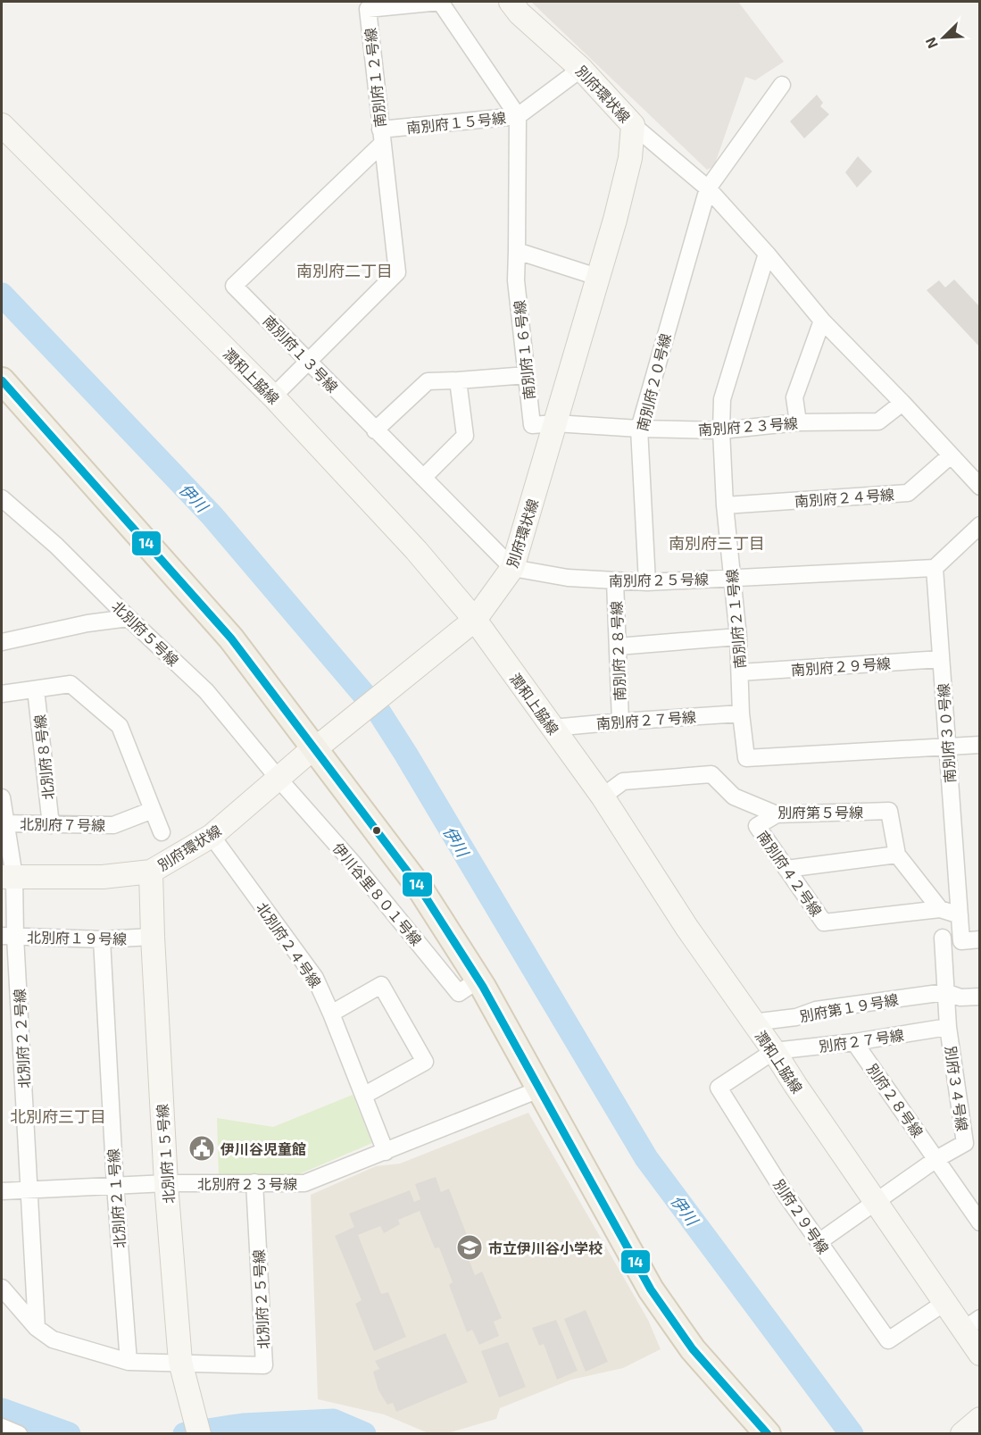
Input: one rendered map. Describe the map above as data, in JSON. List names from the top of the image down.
{
  "streets": {
    "street": [
      "南別府１２号線",
      "別府環状線",
      "南別府１５号線",
      "南別府１６号線",
      "南別府１３号線",
      "潤和上脇線",
      "南別府２０号線",
      "南別府２３号線",
      "南別府２４号線",
      "南別府２５号線",
      "南別府２１号線",
      "北別府５号線",
      "南別府２８号線",
      "南別府２９号線",
      "南別府２７号線",
      "南別府３０号線",
      "北別府８号線",
      "別府第５号線",
      "北別府７号線",
      "南別府４２号線",
      "伊川谷里８０１号線",
      "北別府１９号線",
      "北別府２４号線",
      "別府第１９号線",
      "北別府２２号線",
      "別府２７号線",
      "別府３４号線",
      "別府２８号線",
      "北別府１５号線",
      "北別府２３号線",
      "北別府２１号線",
      "別府２９号線",
      "北別府２５号線"
    ]
  },
  "crossings": [
    ["南別府１２号線", "南別府１５号線"],
    ["南別府１２号線", "南別府１３号線"],
    ["南別府１２号線", "潤和上脇線"],
    ["別府環状線", "南別府１５号線"],
    ["別府環状線", "南別府１６号線"],
    ["別府環状線", "南別府１３号線"],
    ["別府環状線", "潤和上脇線"],
    ["別府環状線", "南別府２３号線"],
    ["別府環状線", "南別府２５号線"],
    ["別府環状線", "北別府５号線"],
    ["別府環状線", "伊川谷里８０１号線"],
    ["別府環状線", "北別府２４号線"],
    ["別府環状線", "北別府２２号線"],
    ["別府環状線", "北別府１５号線"],
    ["南別府１５号線", "南別府１３号線"],
    ["南別府１６号線", "南別府２３号線"],
    ["南別府１３号線", "南別府２５号線"],
    ["潤和上脇線", "南別府２７号線"],
    ["潤和上脇線", "別府第５号線"],
    ["潤和上脇線", "別府第１９号線"],
    ["潤和上脇線", "別府２７号線"],
    ["潤和上脇線", "別府３４号線"],
    ["潤和上脇線", "別府２９号線"],
    ["南別府２０号線", "南別府２３号線"],
    ["南別府２０号線", "南別府２５号線"],
    ["南別府２３号線", "南別府２１号線"],
    ["南別府２４号線", "南別府２１号線"],
    ["南別府２５号線", "南別府２１号線"],
    ["南別府２５号線", "南別府２８号線"],
    ["南別府２５号線", "南別府３０号線"],
    ["南別府２１号線", "南別府２９号線"],
    ["南別府２１号線", "南別府２７号線"],
    ["南別府２１号線", "南別府３０号線"],
    ["北別府５号線", "伊川谷里８０１号線"],
    ["南別府２８号線", "南別府２７号線"],
    ["南別府２９号線", "南別府３０号線"],
    ["北別府８号線", "北別府７号線"],
    ["別府第５号線", "南別府４２号線"],
    ["北別府７号線", "北別府２２号線"],
    ["北別府１９号線", "北別府２２号線"],
    ["北別府１９号線", "北別府１５号線"],
    ["北別府１９号線", "北別府２１号線"],
    ["北別府２４号線", "北別府２３号線"],
    ["別府第１９号線", "別府３４号線"],
    ["北別府２２号線", "北別府２３号線"],
    ["別府２７号線", "別府３４号線"],
    ["別府２７号線", "別府２８号線"],
    ["別府２７号線", "別府２９号線"],
    ["別府３４号線", "別府２８号線"],
    ["別府３４号線", "別府２９号線"],
    ["北別府１５号線", "北別府２３号線"],
    ["北別府１５号線", "北別府２５号線"],
    ["北別府２３号線", "北別府２１号線"],
    ["北別府２３号線", "北別府２５号線"]
  ],
  "districts": ["南別府二丁目", "南別府三丁目", "北別府三丁目"],
  "water": ["伊川"],
  "places": {
    "public building": ["伊川谷児童館"],
    "school or university": ["市立伊川谷小学校"]
  },
  "lines": ["transit line 14"],
  "north": "bottom left"
}
